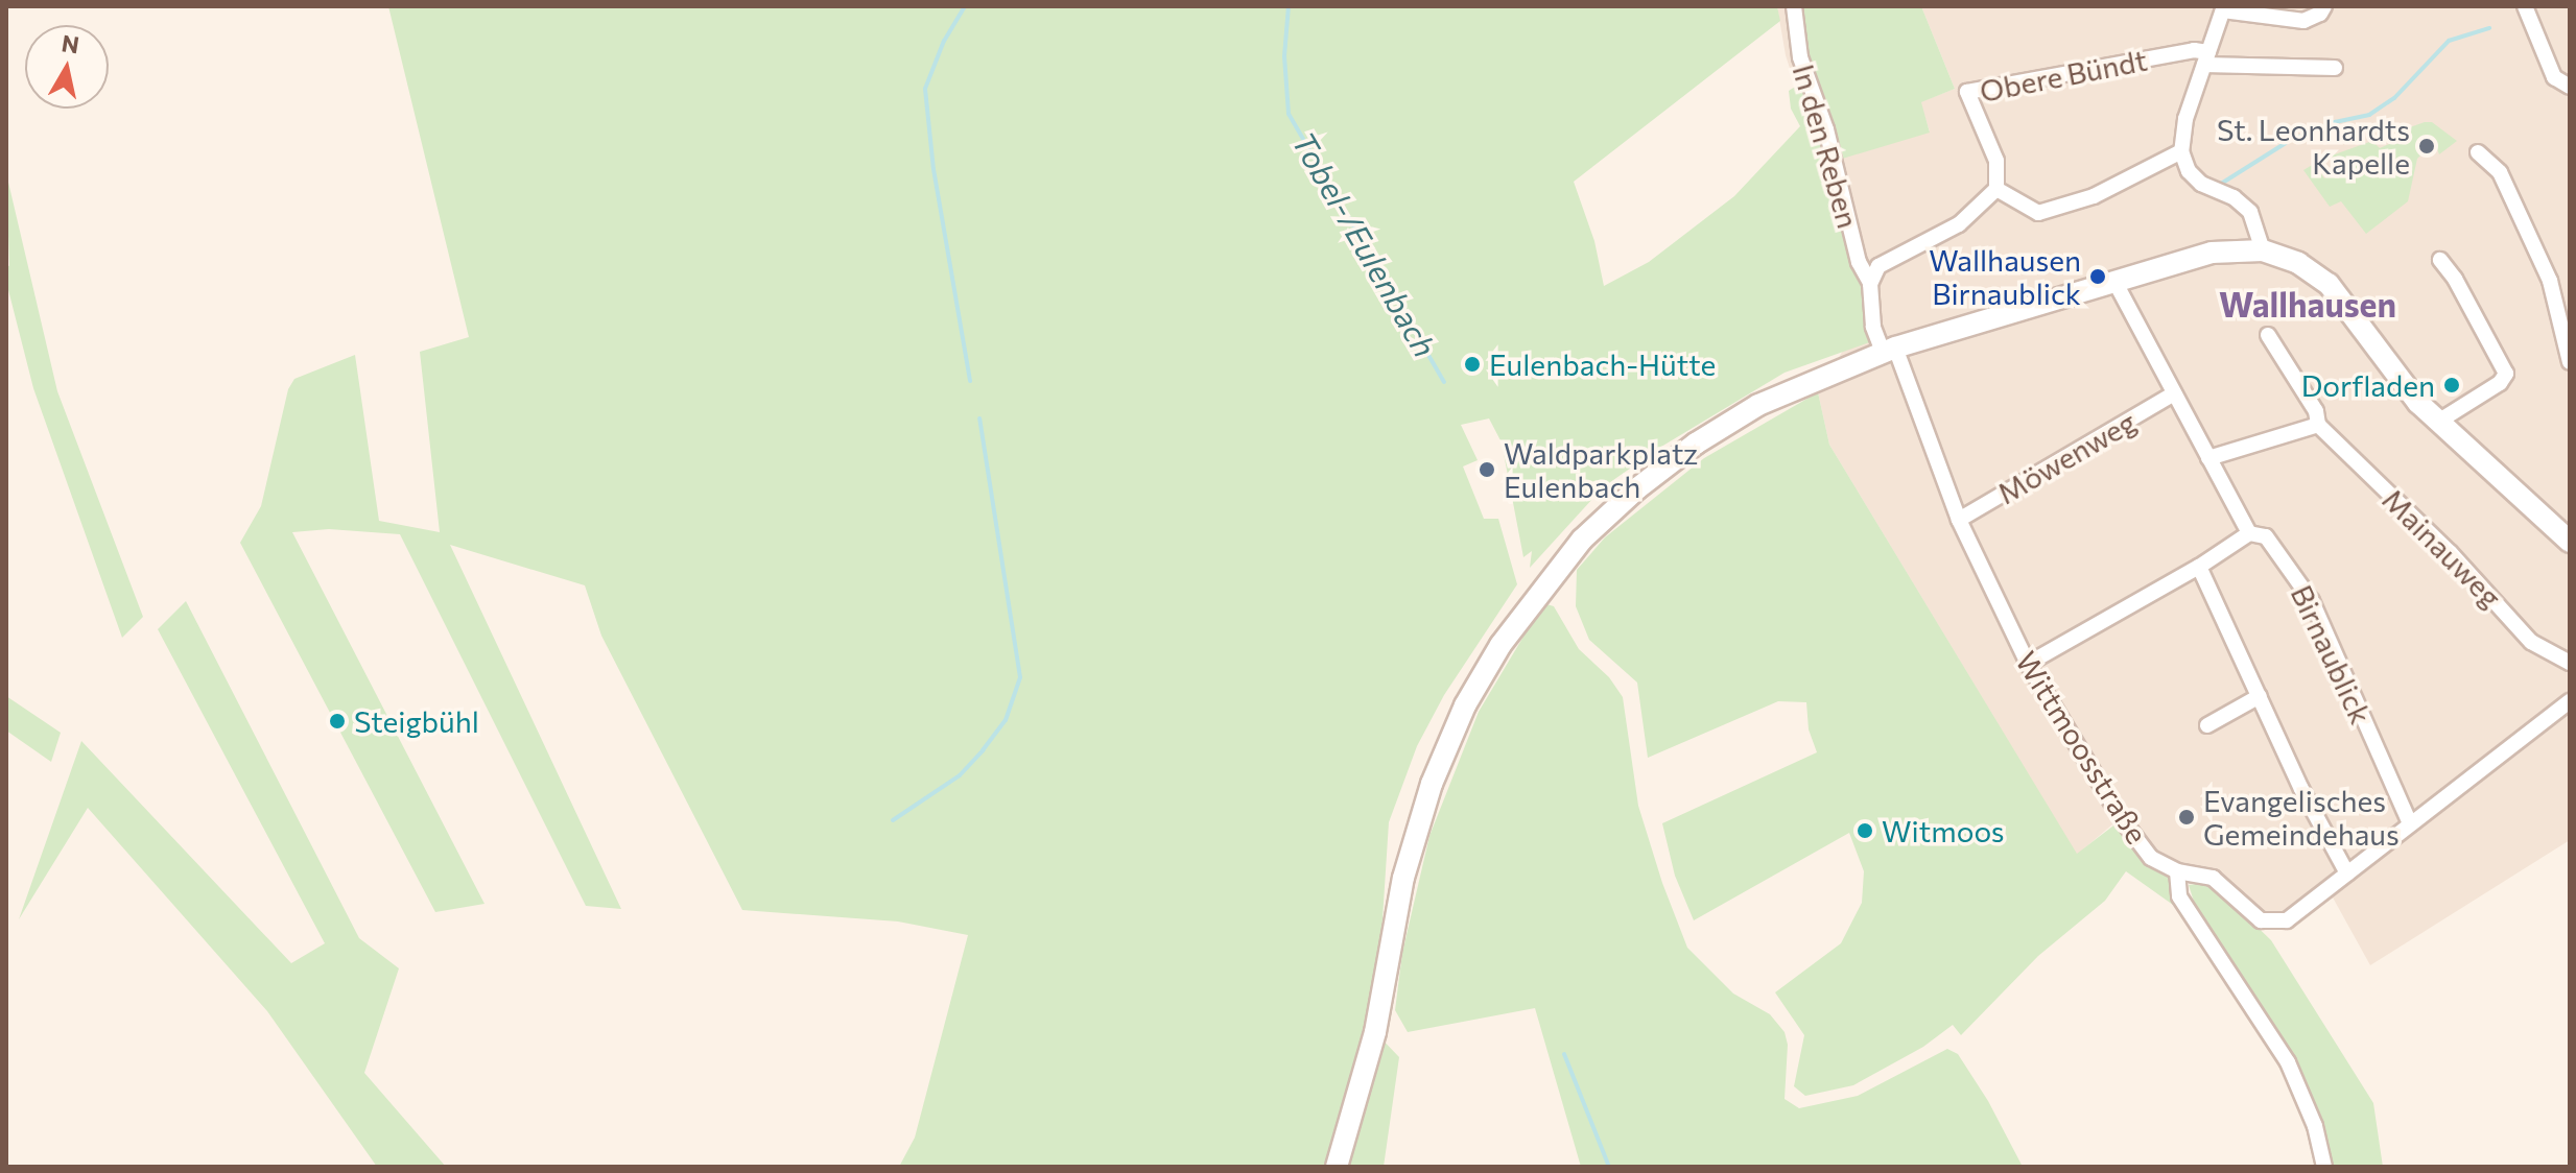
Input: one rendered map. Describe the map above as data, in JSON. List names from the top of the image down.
{
  "streets": {
    "street": [
      "Obere Bündt",
      "In den Reben",
      "Möwenweg",
      "Mainauweg",
      "Birnaublick",
      "Wittmoosstraße"
    ]
  },
  "crossings": [
    ["In den Reben", "Wittmoosstraße"],
    ["Möwenweg", "Birnaublick"],
    ["Möwenweg", "Wittmoosstraße"]
  ],
  "districts": ["Wallhausen"],
  "water": ["Tobel-/Eulenbach"],
  "places": [
    "St. Leonhardts Kapelle",
    "Wallhausen Birnaublick",
    "Eulenbach-Hütte",
    "Dorfladen",
    "Waldparkplatz Eulenbach",
    "Steigbühl",
    "Evangelisches Gemeindehaus",
    "Witmoos"
  ],
  "north": "top"
}
